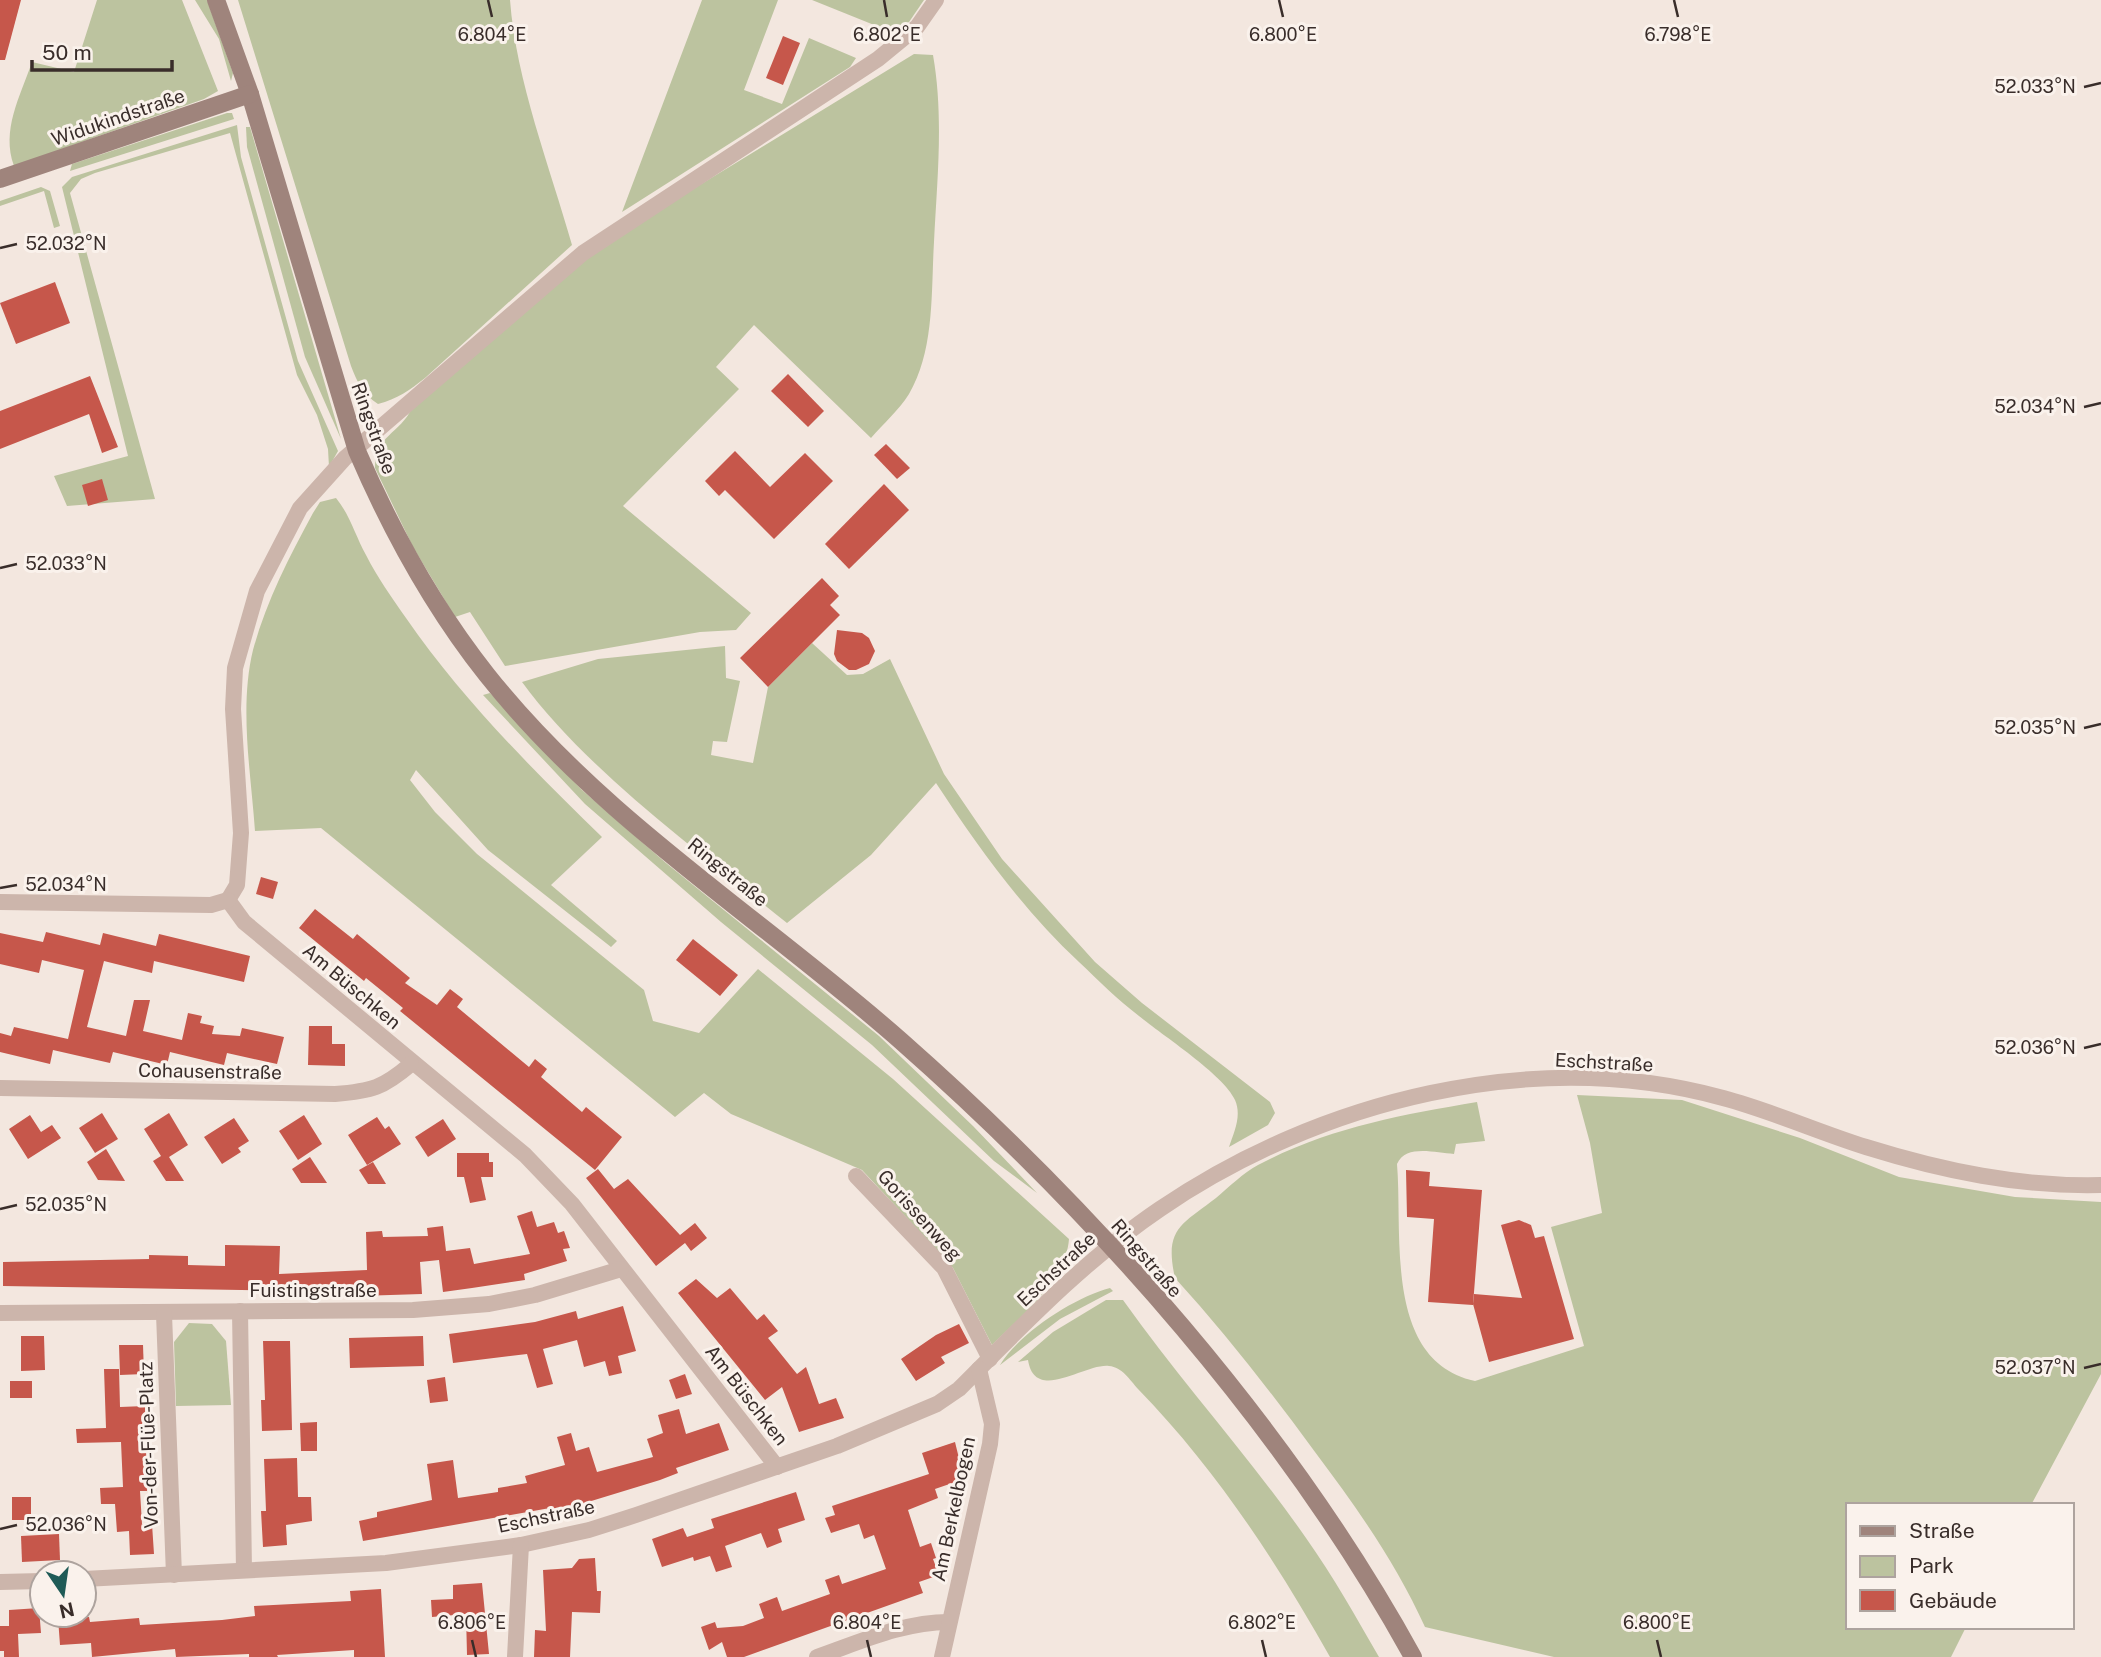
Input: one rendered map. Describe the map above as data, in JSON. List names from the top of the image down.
{
  "streets": {
    "main road": ["Widukindstraße", "Ringstraße"],
    "street": [
      "Am Büschken",
      "Eschstraße",
      "Cohausenstraße",
      "Gorissenweg",
      "Fuistingstraße",
      "Von-der-Flüe-Platz",
      "Am Berkelbogen"
    ]
  },
  "crossings": [
    ["Widukindstraße", "Ringstraße"],
    ["Ringstraße", "Eschstraße"],
    ["Am Büschken", "Eschstraße"],
    ["Am Büschken", "Cohausenstraße"],
    ["Am Büschken", "Fuistingstraße"],
    ["Eschstraße", "Gorissenweg"],
    ["Eschstraße", "Von-der-Flüe-Platz"],
    ["Eschstraße", "Am Berkelbogen"],
    ["Gorissenweg", "Am Berkelbogen"],
    ["Fuistingstraße", "Von-der-Flüe-Platz"]
  ],
  "legend": ["Straße", "Park", "Gebäude"],
  "scale_bar": "50 m",
  "north": "bottom",
  "coordinates": [
    "6.804°E",
    "6.802°E",
    "6.800°E",
    "6.798°E",
    "52.033°N",
    "52.032°N",
    "52.034°N",
    "52.035°N",
    "52.036°N",
    "52.037°N",
    "6.806°E"
  ]
}
